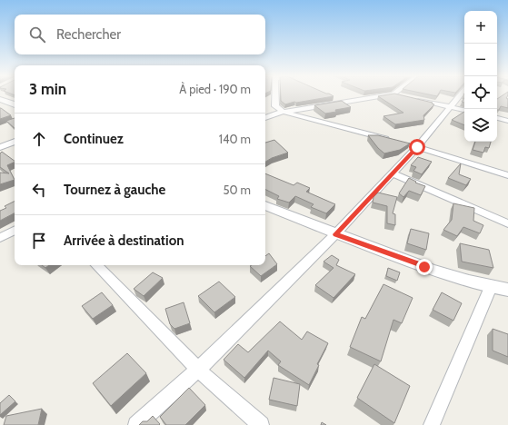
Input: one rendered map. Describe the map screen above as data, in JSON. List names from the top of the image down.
{
  "page": {
    "map_buttons": ["+", "−"],
    "search": "Rechercher",
    "heading": ["3 min", "À pied · 190 m"],
    "list": [
      ["Continuez", "140 m"],
      ["Tournez à gauche", "50 m"],
      "Arrivée à destination"
    ]
  }
}
